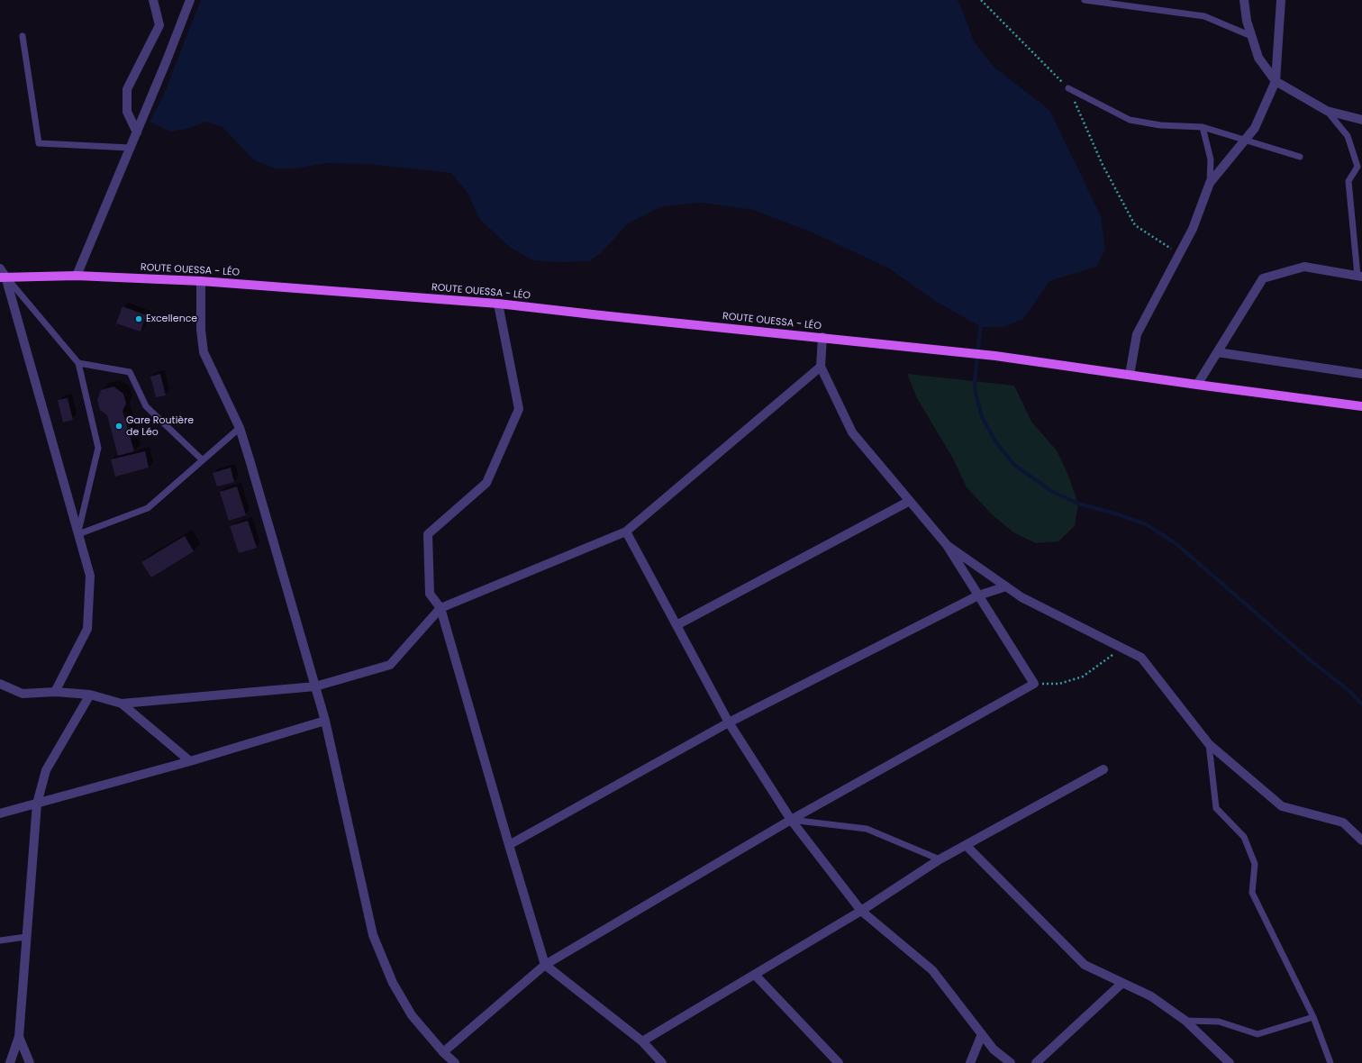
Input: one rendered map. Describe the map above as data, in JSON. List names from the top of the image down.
{
  "streets": {
    "main road": ["ROUTE OUESSA - LÉO"]
  },
  "places": ["Excellence", "Gare Routière de Léo"]
}
